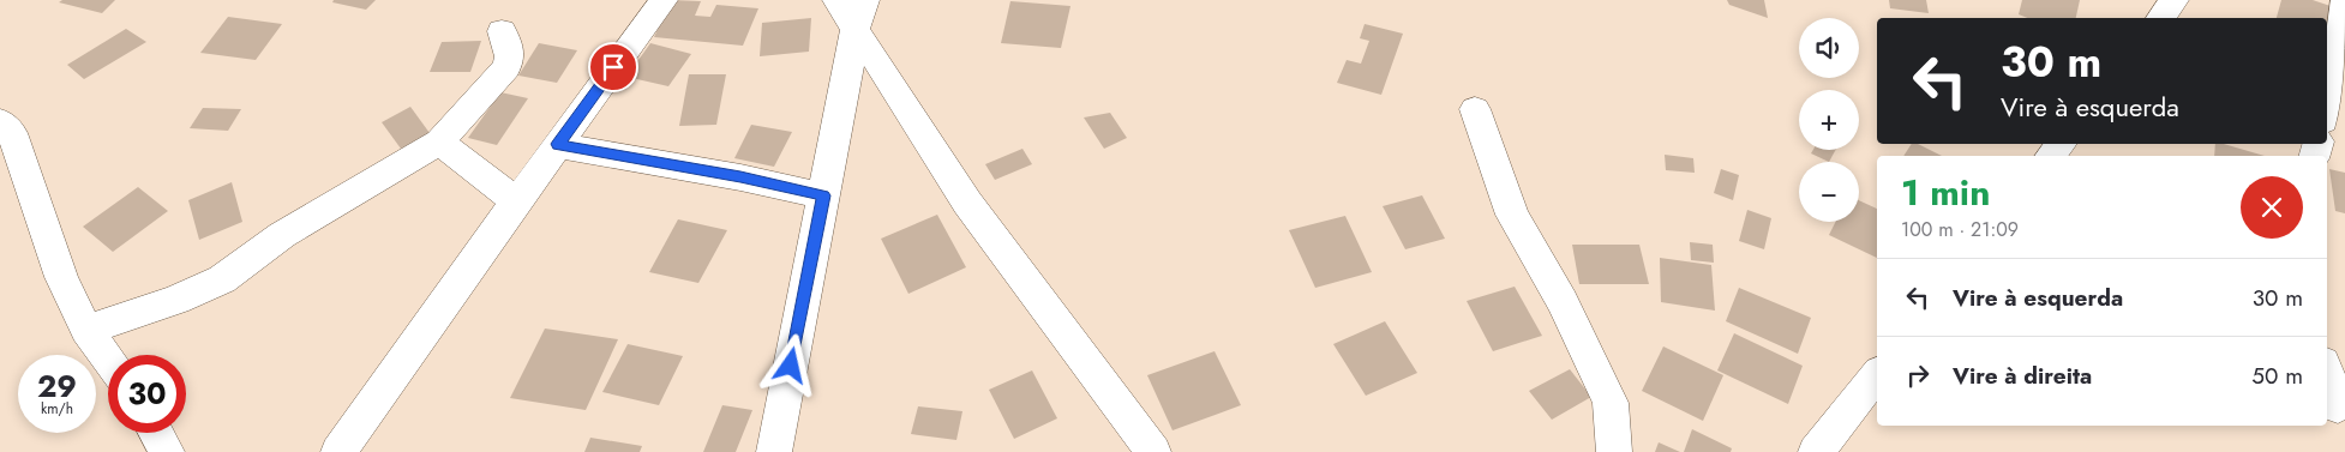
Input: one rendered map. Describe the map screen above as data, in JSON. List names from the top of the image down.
{
  "page": {
    "map_buttons": ["+", "−"],
    "turn": ["30 m", "Vire à esquerda"],
    "heading": ["1 min", "100 m · 21:09"],
    "list": [
      {
        "name": "Vire à esquerda",
        "value": "30 m"
      },
      {
        "name": "Vire à direita",
        "value": "50 m"
      }
    ],
    "speed": "29 km/h",
    "limit": "30"
  }
}
